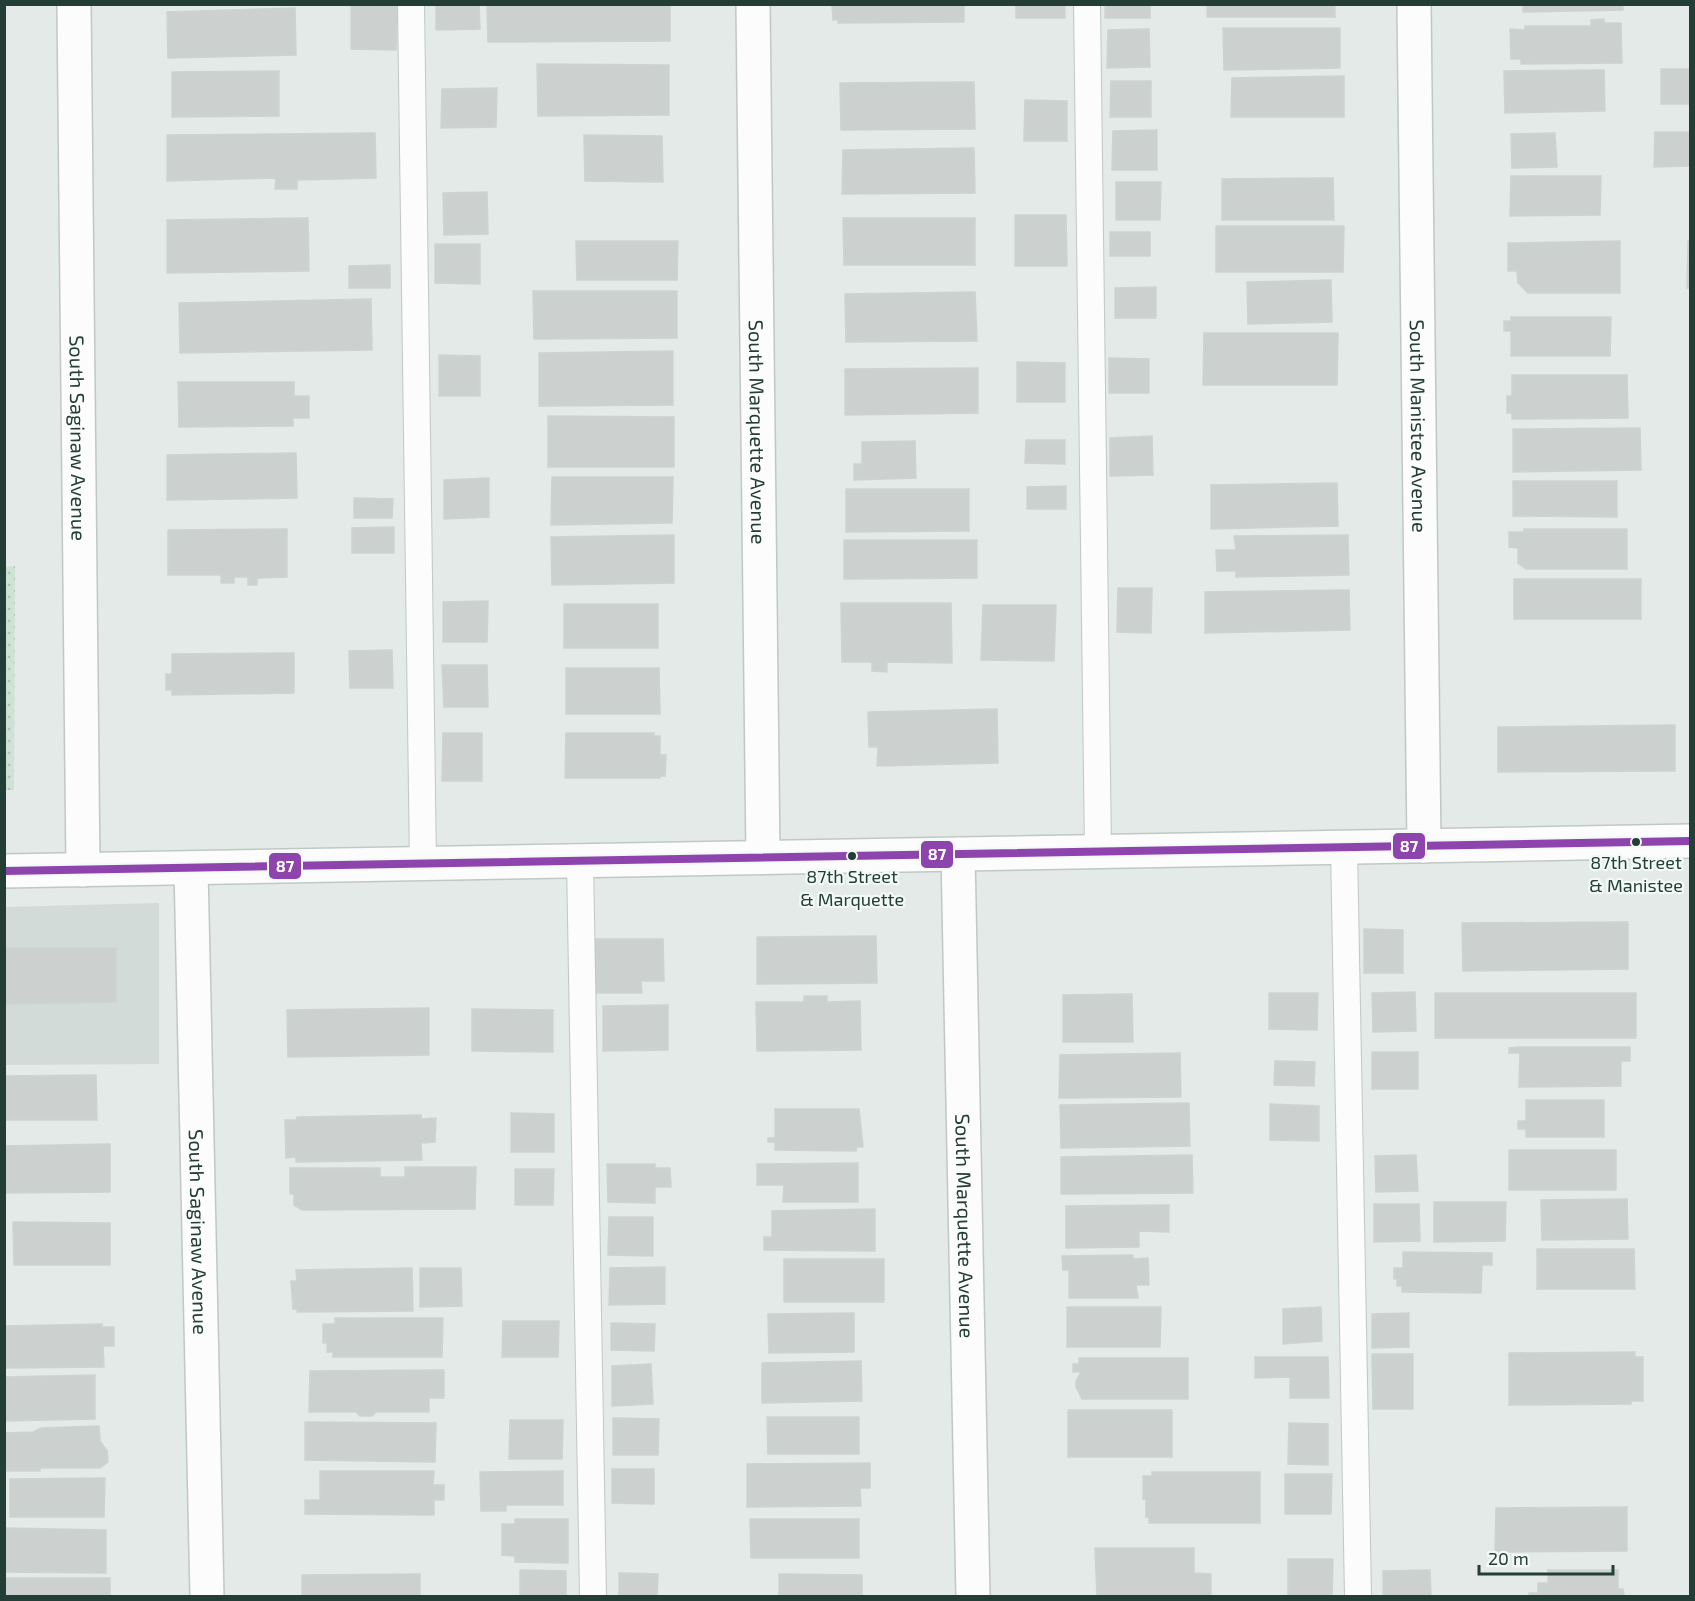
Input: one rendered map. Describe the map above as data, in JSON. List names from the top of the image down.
{
  "streets": {
    "street": ["South Manistee Avenue", "South Marquette Avenue", "South Saginaw Avenue"]
  },
  "places": ["87th Street & Manistee", "87th Street & Marquette"],
  "lines": ["transit line 87"],
  "scale_bar": "20 m"
}
